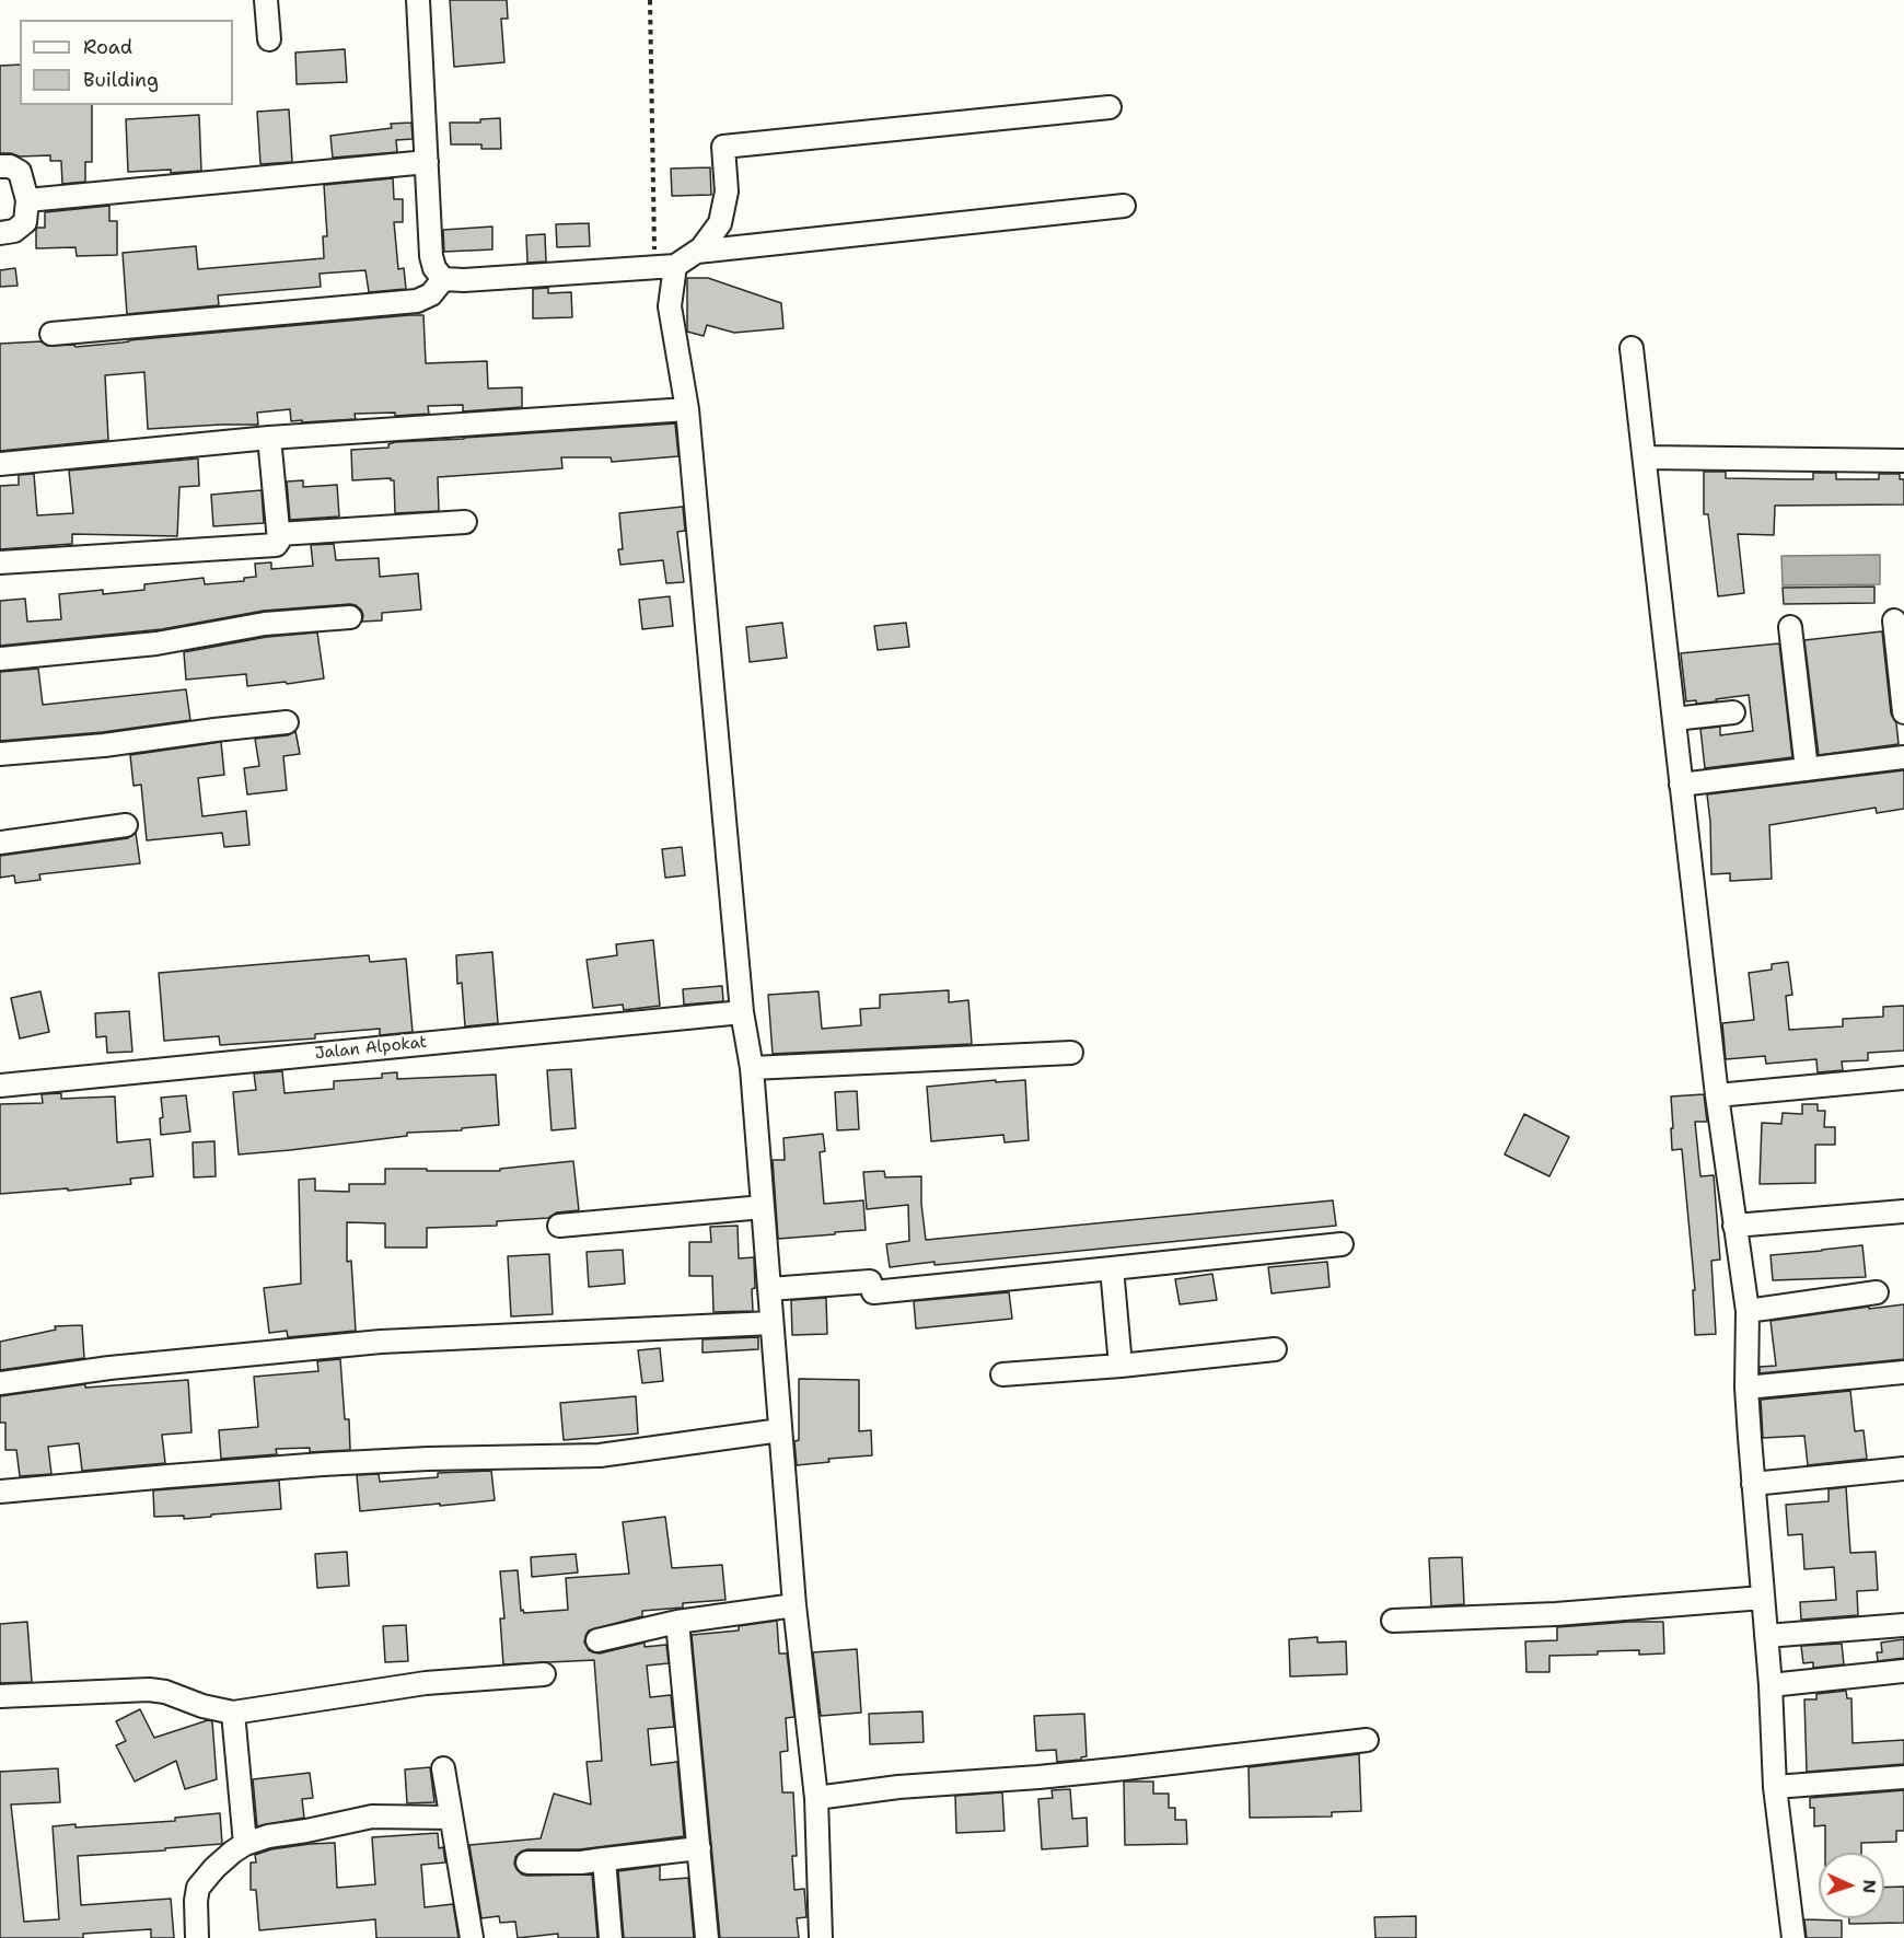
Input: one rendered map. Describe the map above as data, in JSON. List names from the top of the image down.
{
  "streets": {
    "street": ["Jalan Alpokat"]
  },
  "legend": ["Road", "Building"],
  "north": "right"
}
